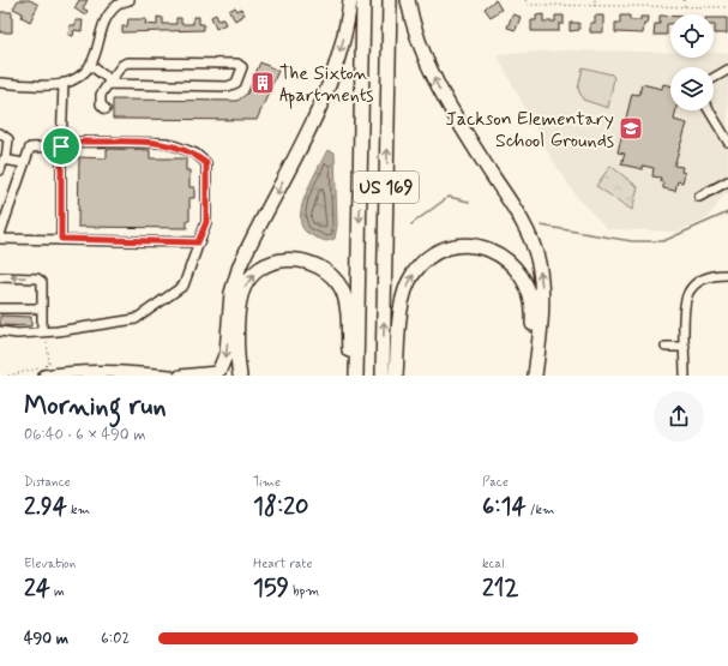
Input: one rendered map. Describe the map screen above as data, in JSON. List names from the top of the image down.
{
  "streets": {
    "highway": ["US 169"]
  },
  "places": {
    "building": ["The Sixton Apartments"],
    "school or university": ["Jackson Elementary School Grounds"]
  },
  "page": {
    "heading": ["Morning run", "06:40 · 6 × 490 m"],
    "stats": [
      ["Distance", "2.94 km"],
      ["Time", "18:20"],
      ["Pace", "6:14 /km"],
      ["Elevation", "24 m"],
      ["Heart rate", "159 bpm"],
      ["kcal", "212"]
    ],
    "list": [
      {
        "name": "490 m",
        "note": "6:02"
      }
    ]
  }
}
